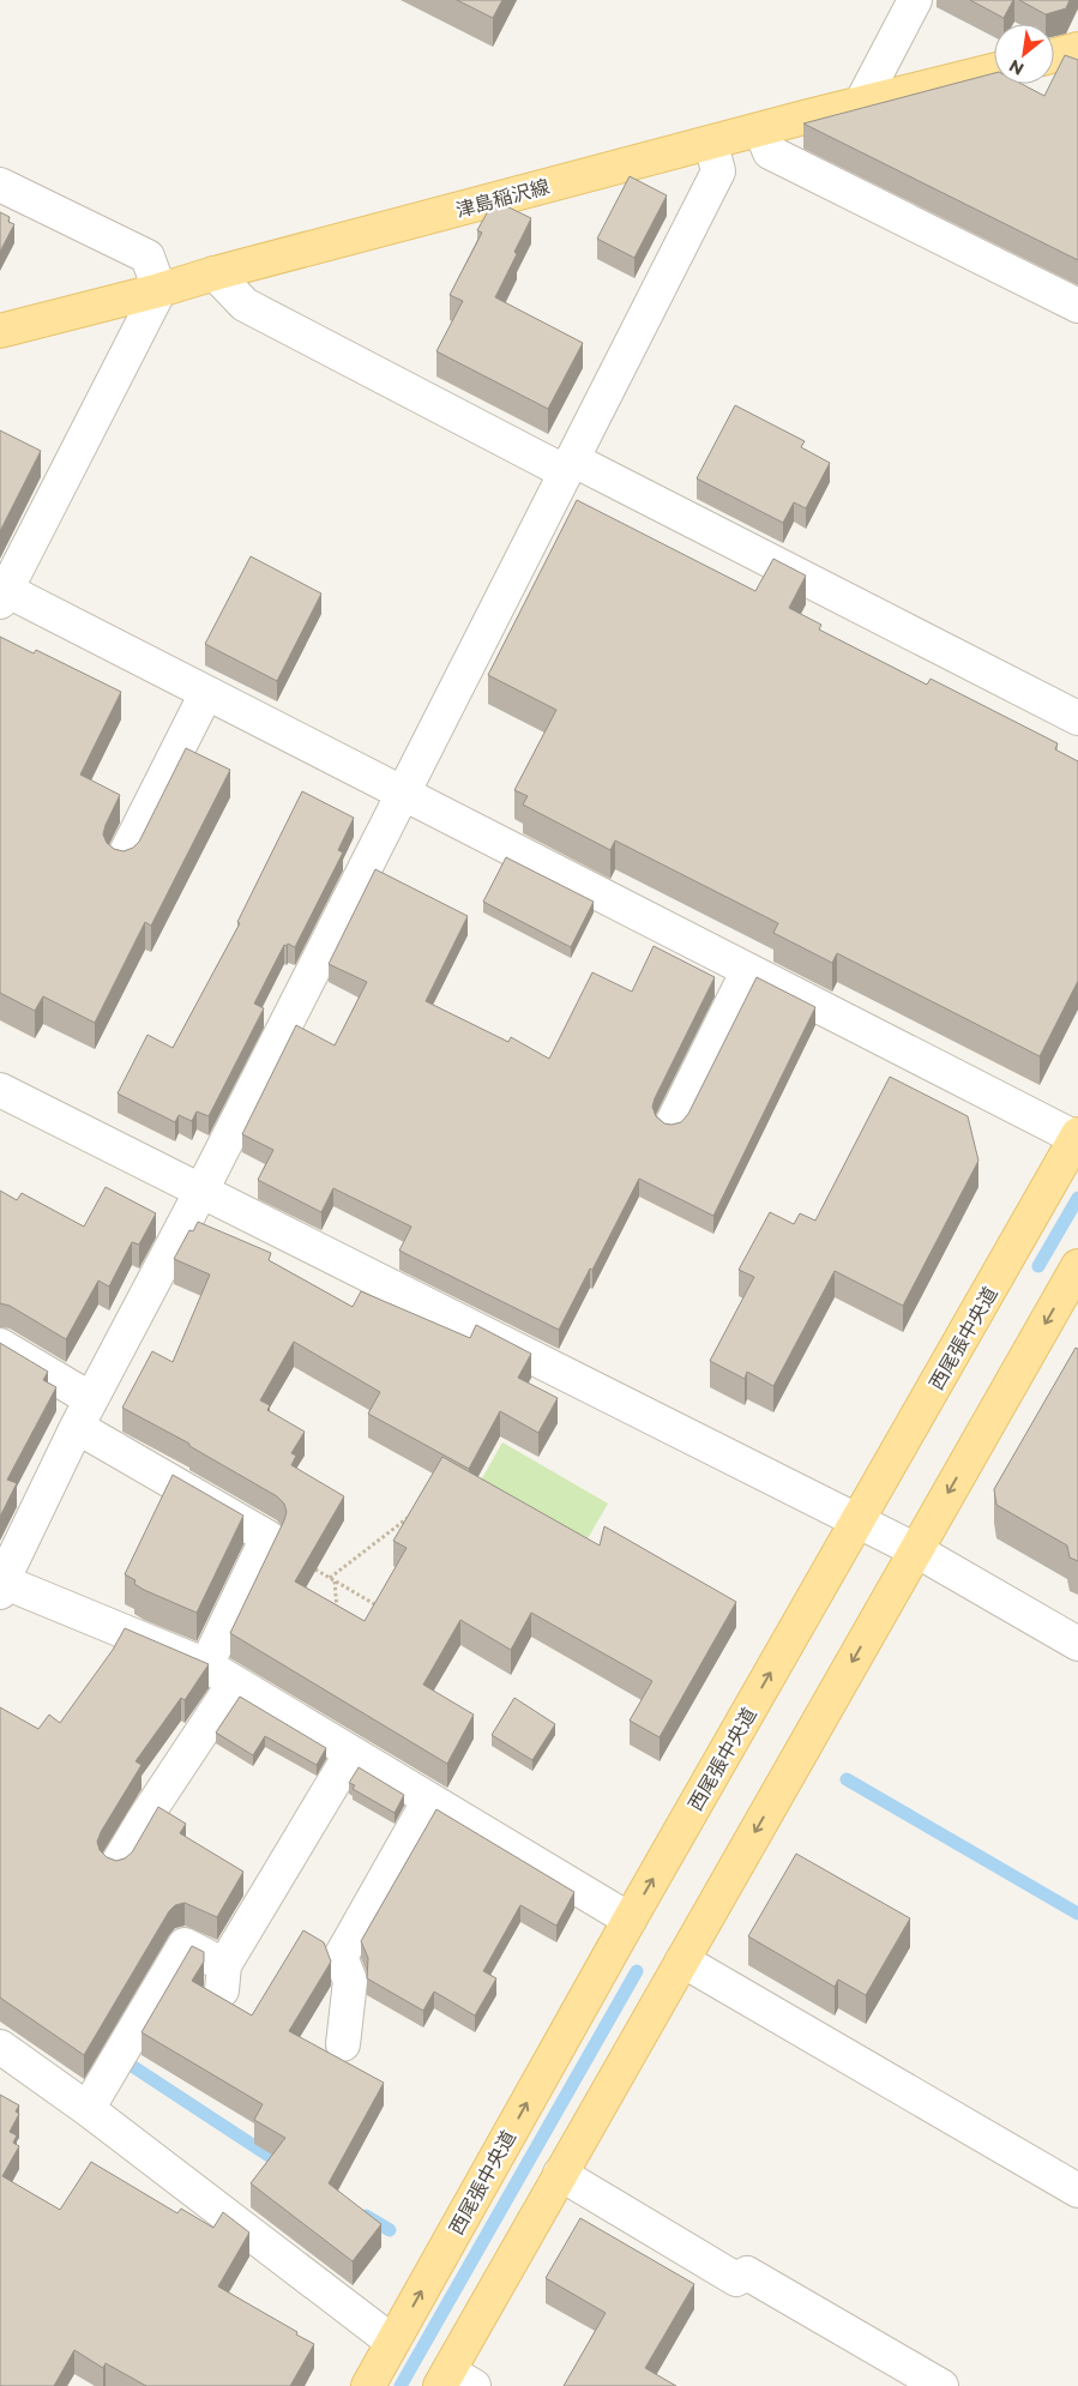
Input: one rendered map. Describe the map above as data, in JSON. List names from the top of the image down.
{
  "streets": {
    "main road": ["津島稲沢線", "西尾張中央道"]
  },
  "north": "bottom left"
}
